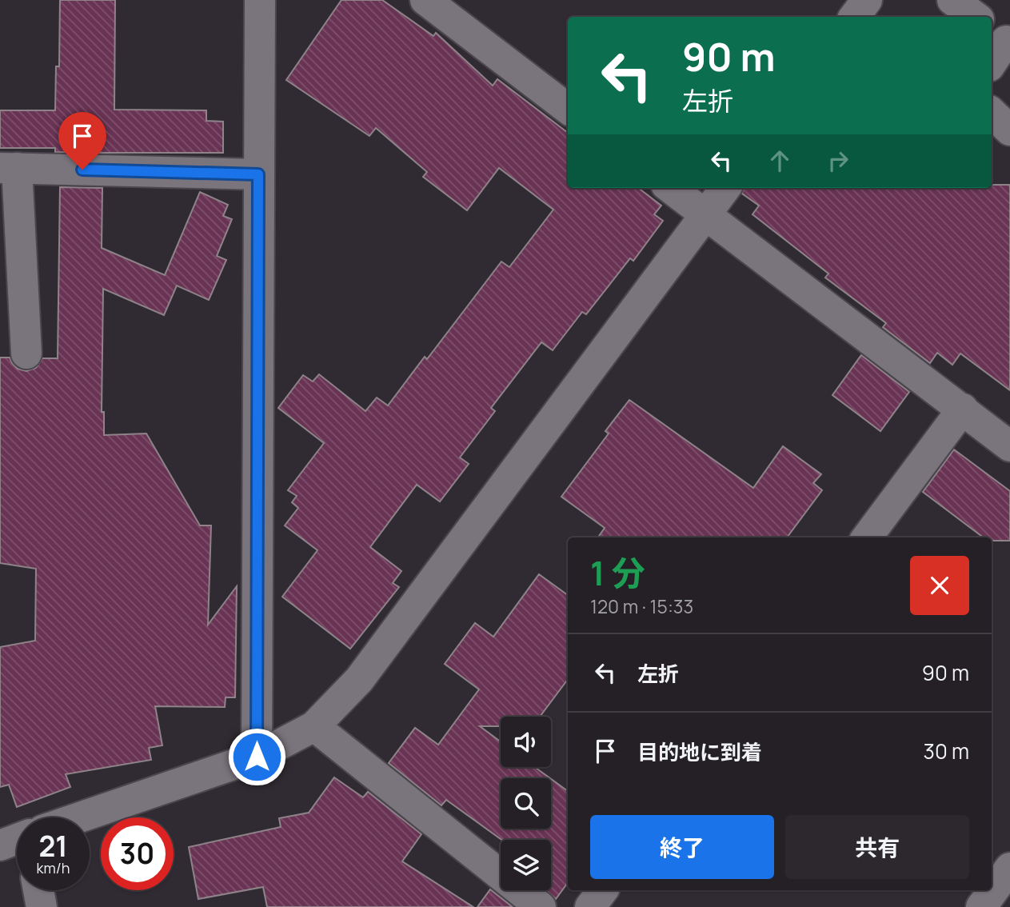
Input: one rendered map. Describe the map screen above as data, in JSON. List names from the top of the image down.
{
  "page": {
    "turn": ["90 m", "左折"],
    "heading": ["1 分", "120 m · 15:33"],
    "list": [
      {
        "name": "左折",
        "value": "90 m"
      },
      {
        "name": "目的地に到着",
        "value": "30 m"
      }
    ],
    "buttons": ["終了", "共有"],
    "speed": "21 km/h",
    "limit": "30"
  }
}
